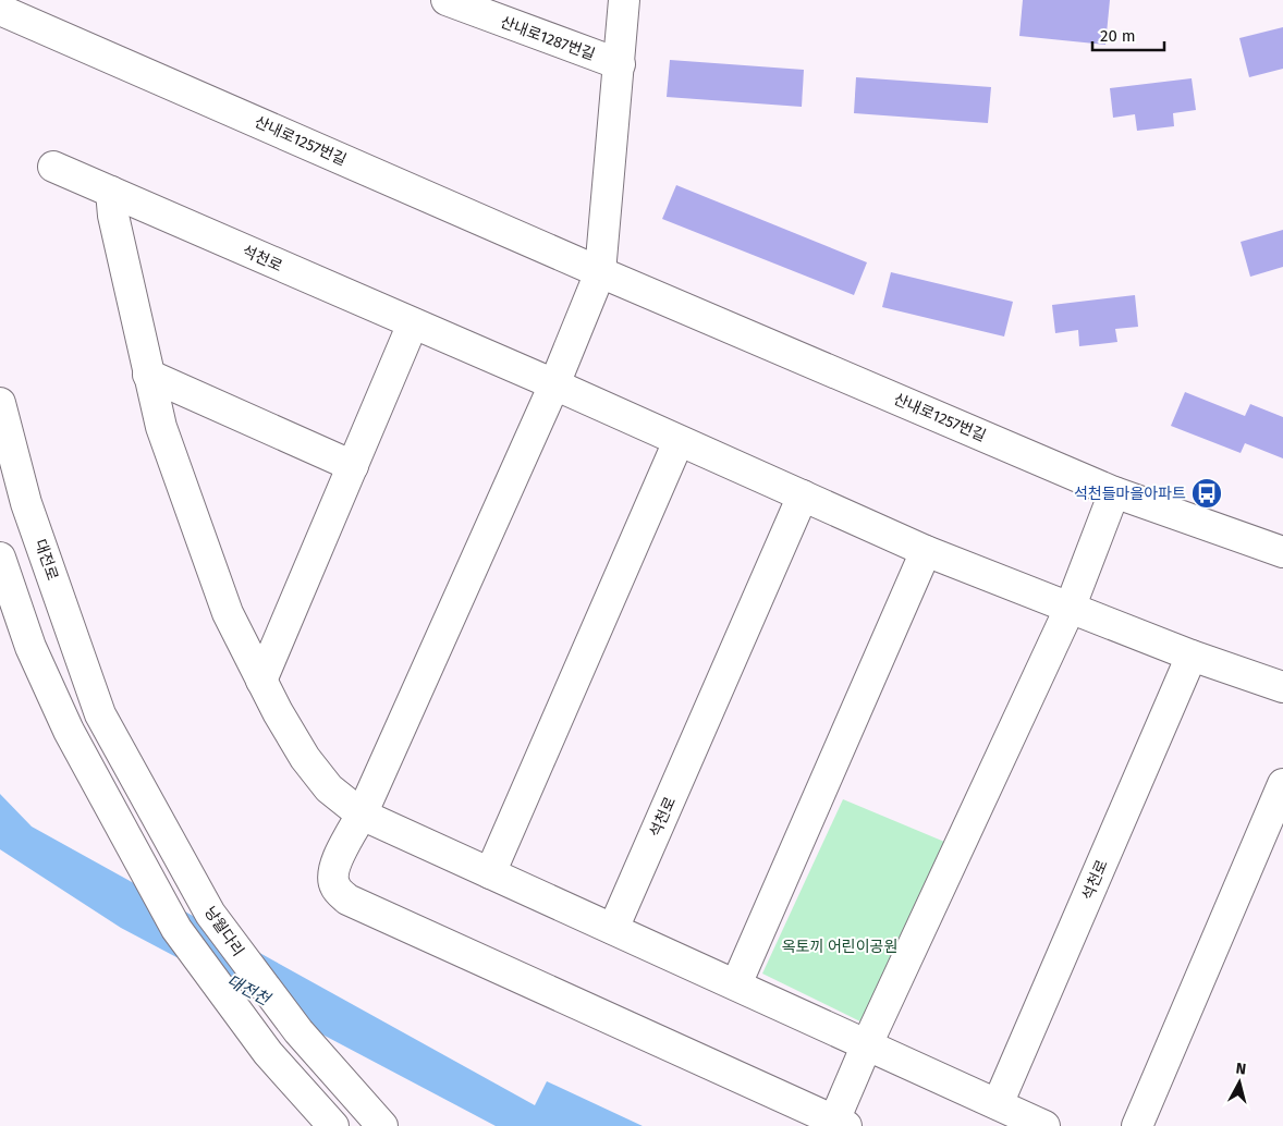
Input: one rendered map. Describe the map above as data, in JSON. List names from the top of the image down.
{
  "streets": {
    "street": [
      "산내로1287번길",
      "산내로1257번길",
      "석천로",
      "대전로",
      "낭월다리"
    ]
  },
  "crossings": [
    ["대전로", "낭월다리"]
  ],
  "water": ["대전천"],
  "parks": ["옥토끼 어린이공원"],
  "places": {
    "bus stop": ["석천들마을아파트"]
  },
  "scale_bar": "20 m",
  "north": "top"
}
